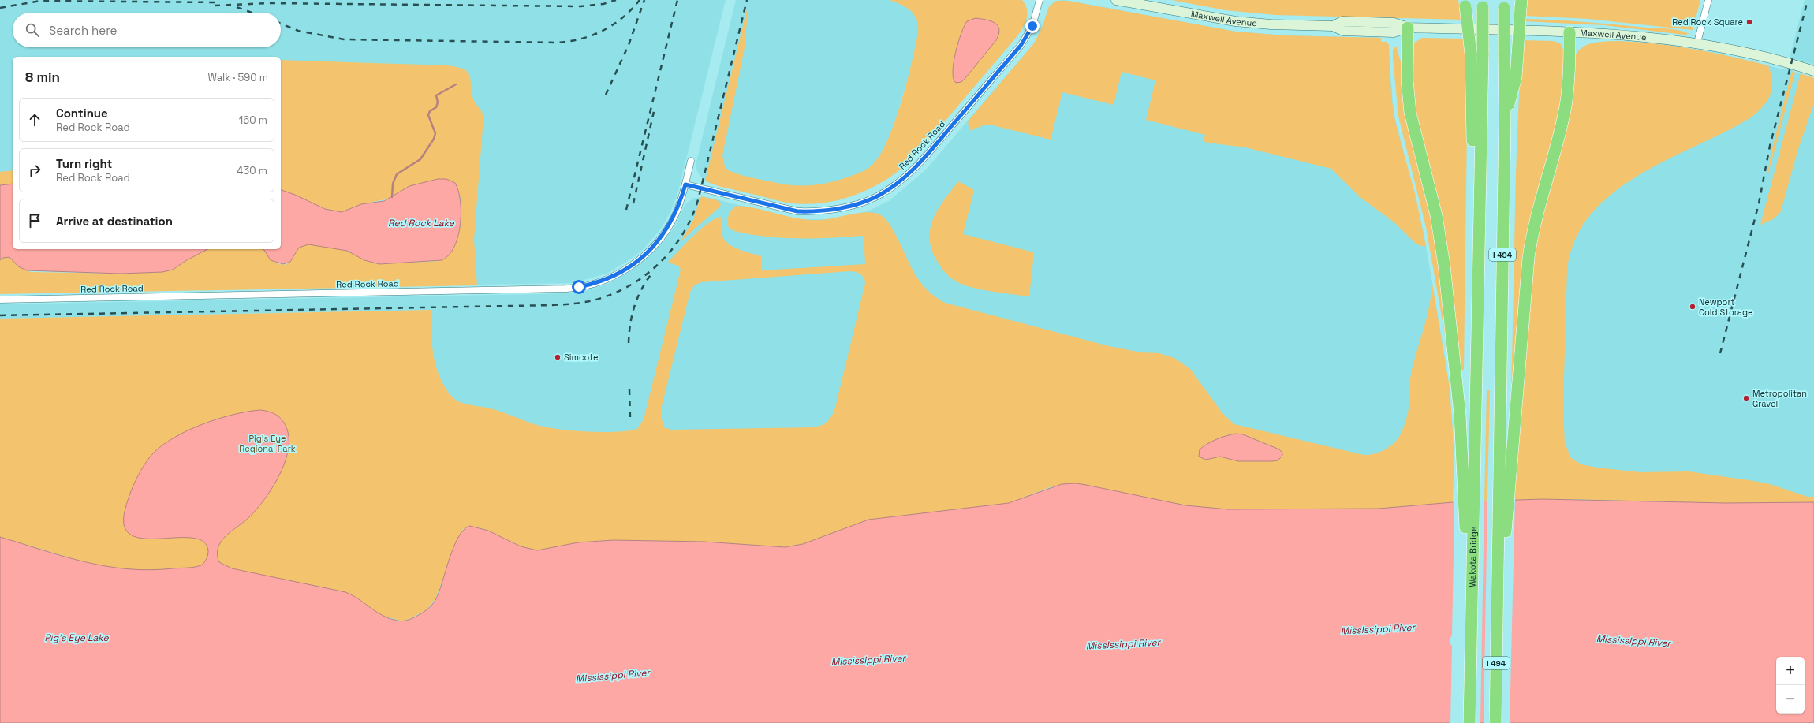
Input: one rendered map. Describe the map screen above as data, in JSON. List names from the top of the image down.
{
  "streets": {
    "highway": ["I 494", "Wakota Bridge"],
    "main road": ["Maxwell Avenue"],
    "street": ["Red Rock Road"]
  },
  "crossings": [
    ["I 494", "Wakota Bridge"]
  ],
  "water": ["Red Rock Lake", "Mississippi River", "Pig's Eye Lake"],
  "parks": ["Pig's Eye Regional Park"],
  "places": [
    "Red Rock Square",
    "Newport Cold Storage",
    "Simcote",
    "Metropolitan Gravel"
  ],
  "page": {
    "search": "Search here",
    "heading": ["8 min", "Walk · 590 m"],
    "list": [
      ["Continue", "Red Rock Road", "160 m"],
      ["Turn right", "Red Rock Road", "430 m"],
      "Arrive at destination"
    ],
    "map_buttons": ["+", "−"]
  }
}
